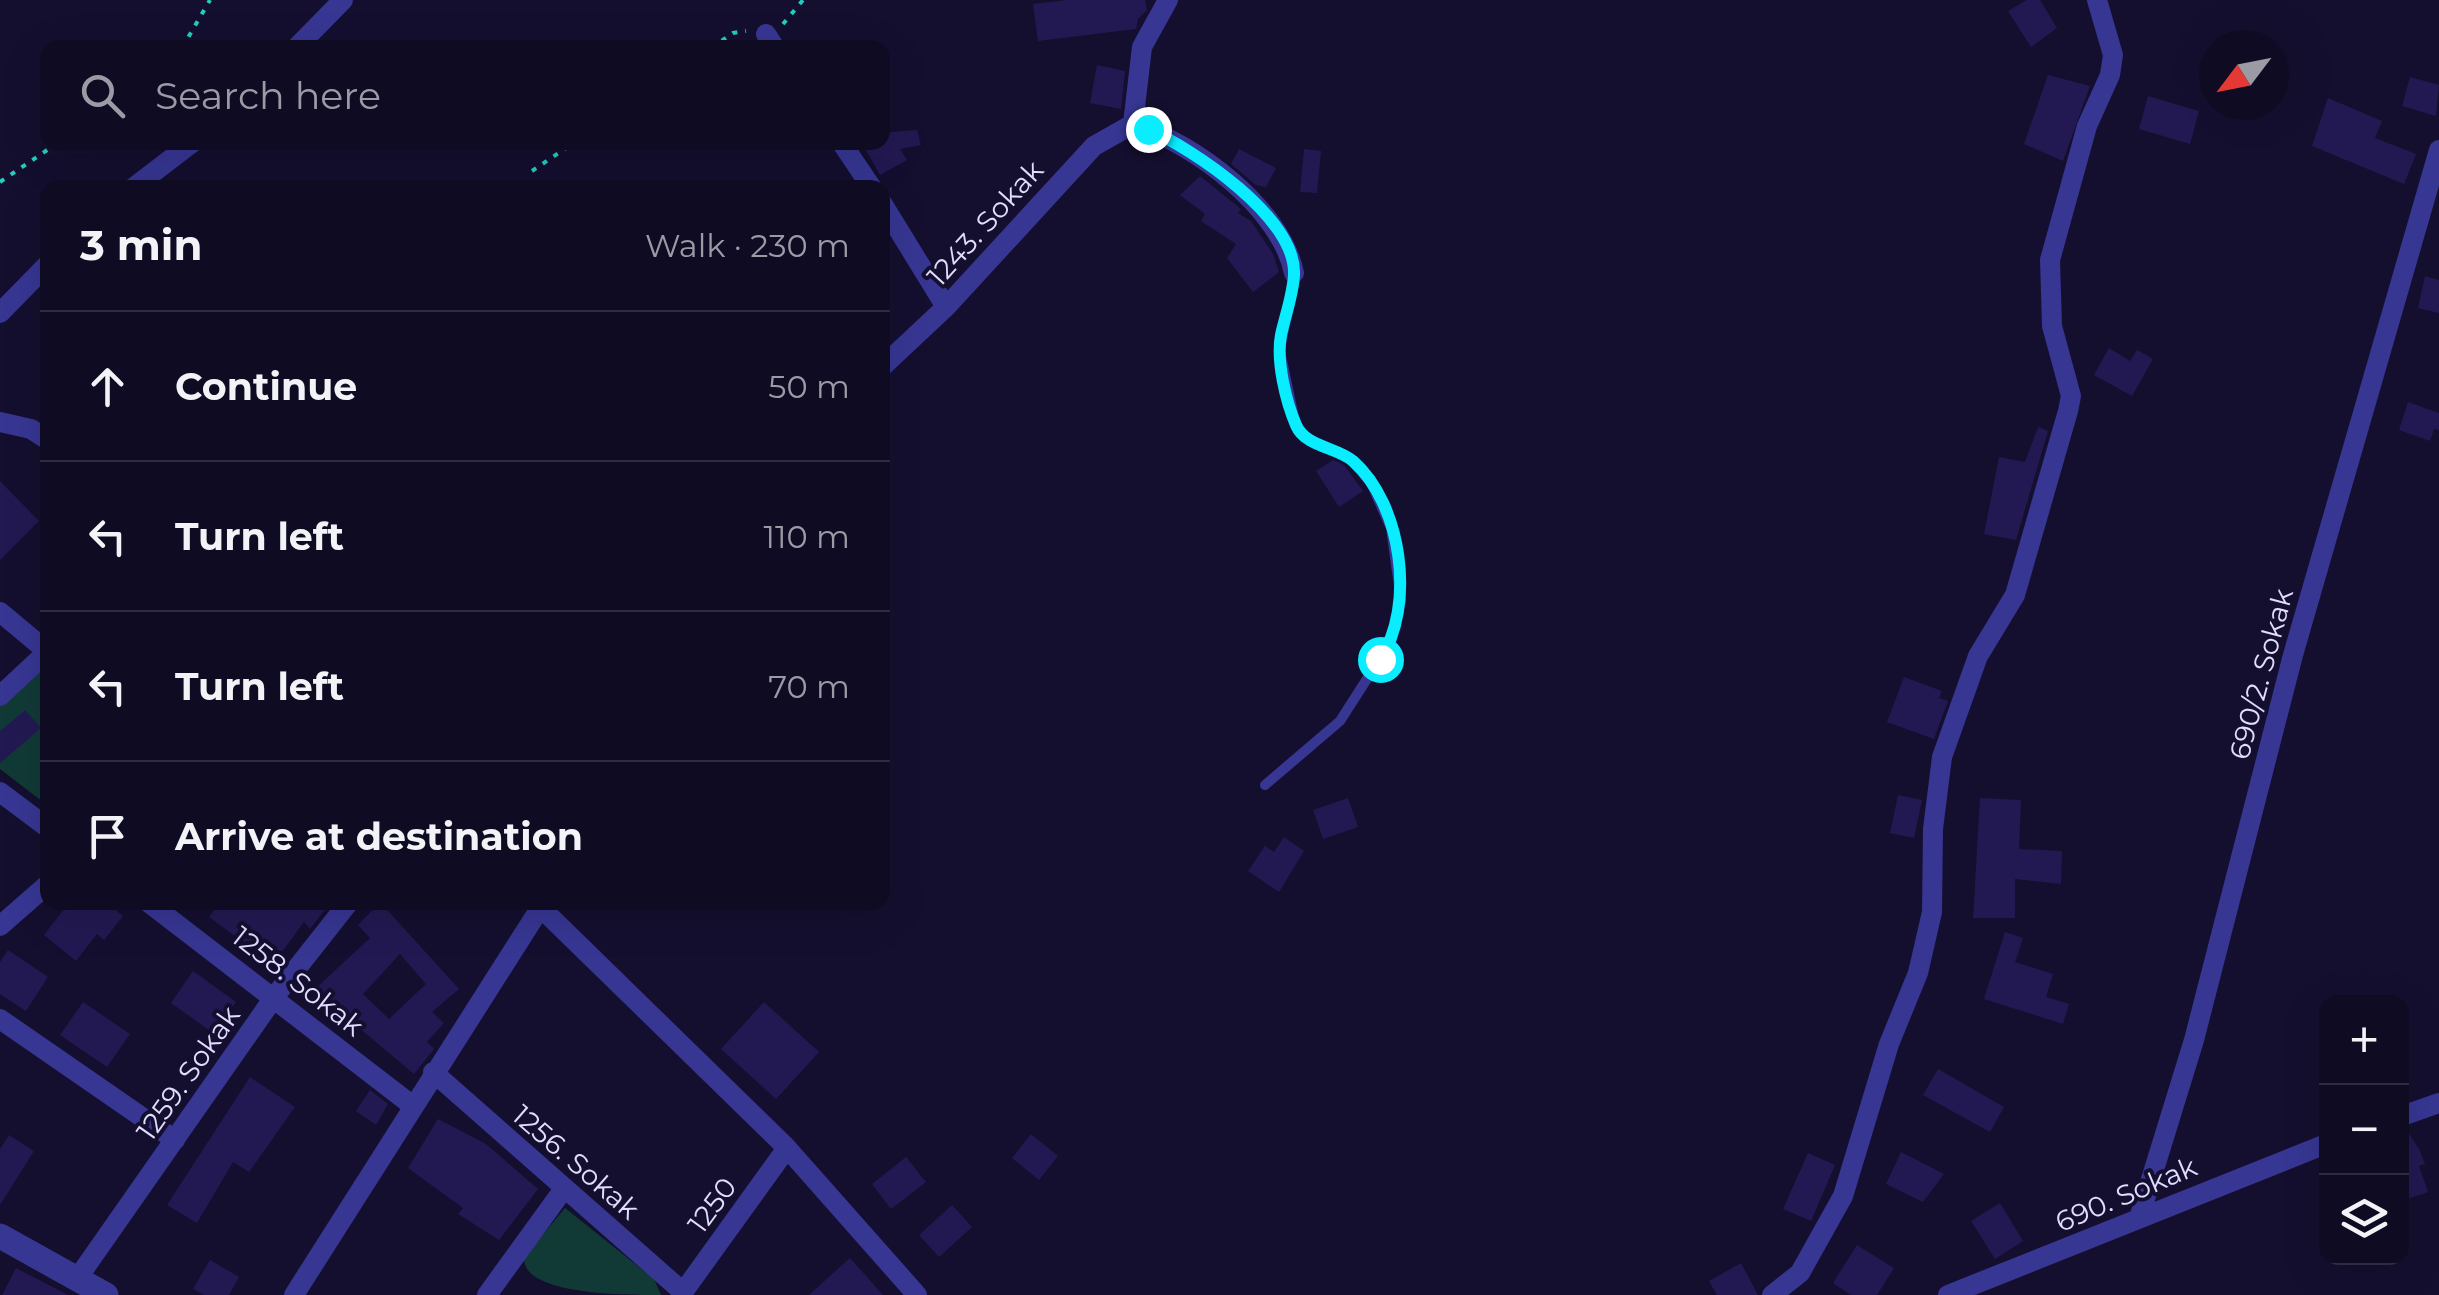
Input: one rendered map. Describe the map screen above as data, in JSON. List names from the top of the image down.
{
  "streets": {
    "street": [
      "1243. Sokak",
      "690/2. Sokak",
      "1258. Sokak",
      "1259. Sokak",
      "1256. Sokak",
      "690. Sokak",
      "1250"
    ]
  },
  "crossings": [
    ["690/2. Sokak", "690. Sokak"],
    ["1258. Sokak", "1259. Sokak"],
    ["1256. Sokak", "1250"]
  ],
  "north": "bottom left",
  "page": {
    "search": "Search here",
    "heading": ["3 min", "Walk · 230 m"],
    "list": [
      ["Continue", "50 m"],
      ["Turn left", "110 m"],
      ["Turn left", "70 m"],
      "Arrive at destination"
    ],
    "map_buttons": ["+", "−"]
  }
}
